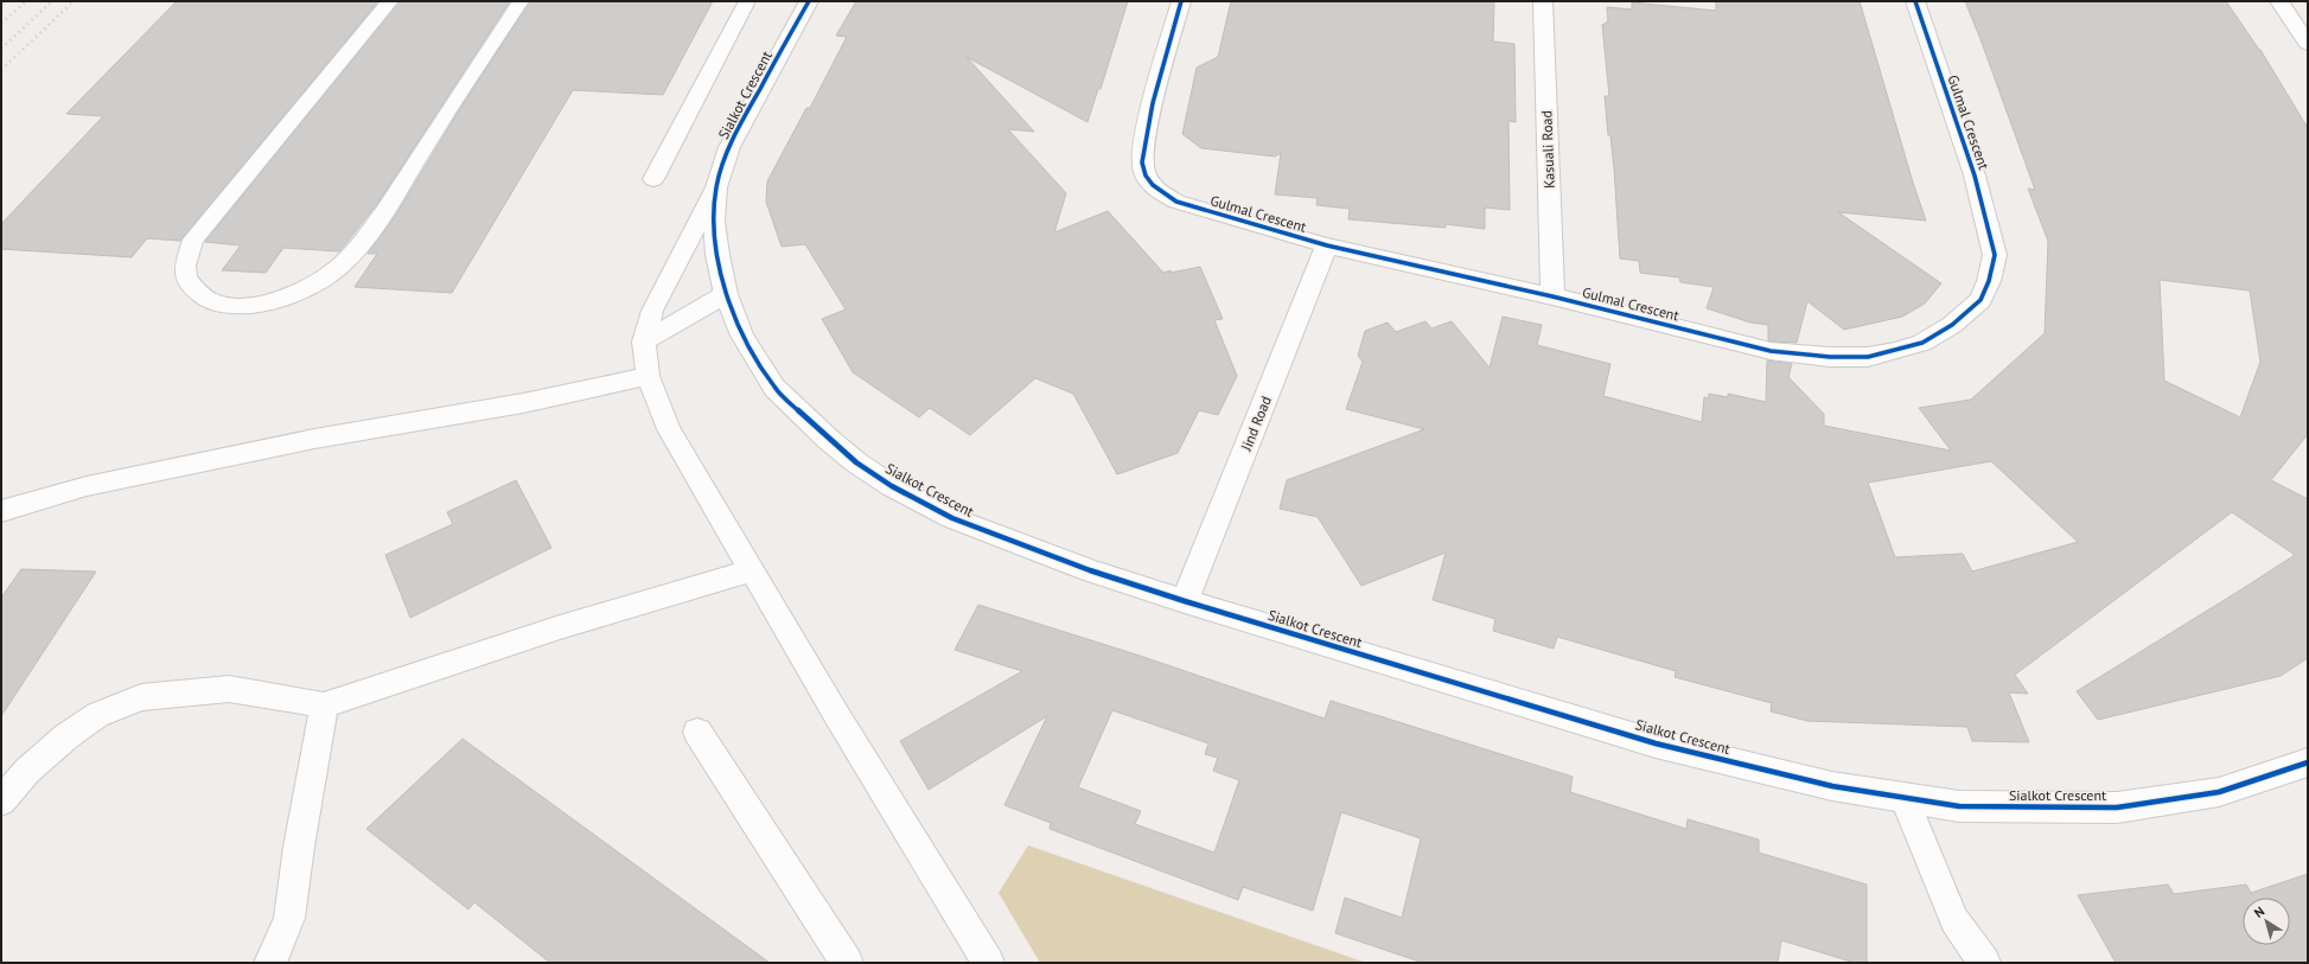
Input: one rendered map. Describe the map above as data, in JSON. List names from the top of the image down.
{
  "streets": {
    "street": [
      "Sialkot Crescent",
      "Gulmal Crescent",
      "Kasuali Road",
      "Jind Road"
    ]
  },
  "crossings": [
    ["Sialkot Crescent", "Jind Road"],
    ["Gulmal Crescent", "Kasuali Road"],
    ["Gulmal Crescent", "Jind Road"]
  ],
  "north": "top left"
}
